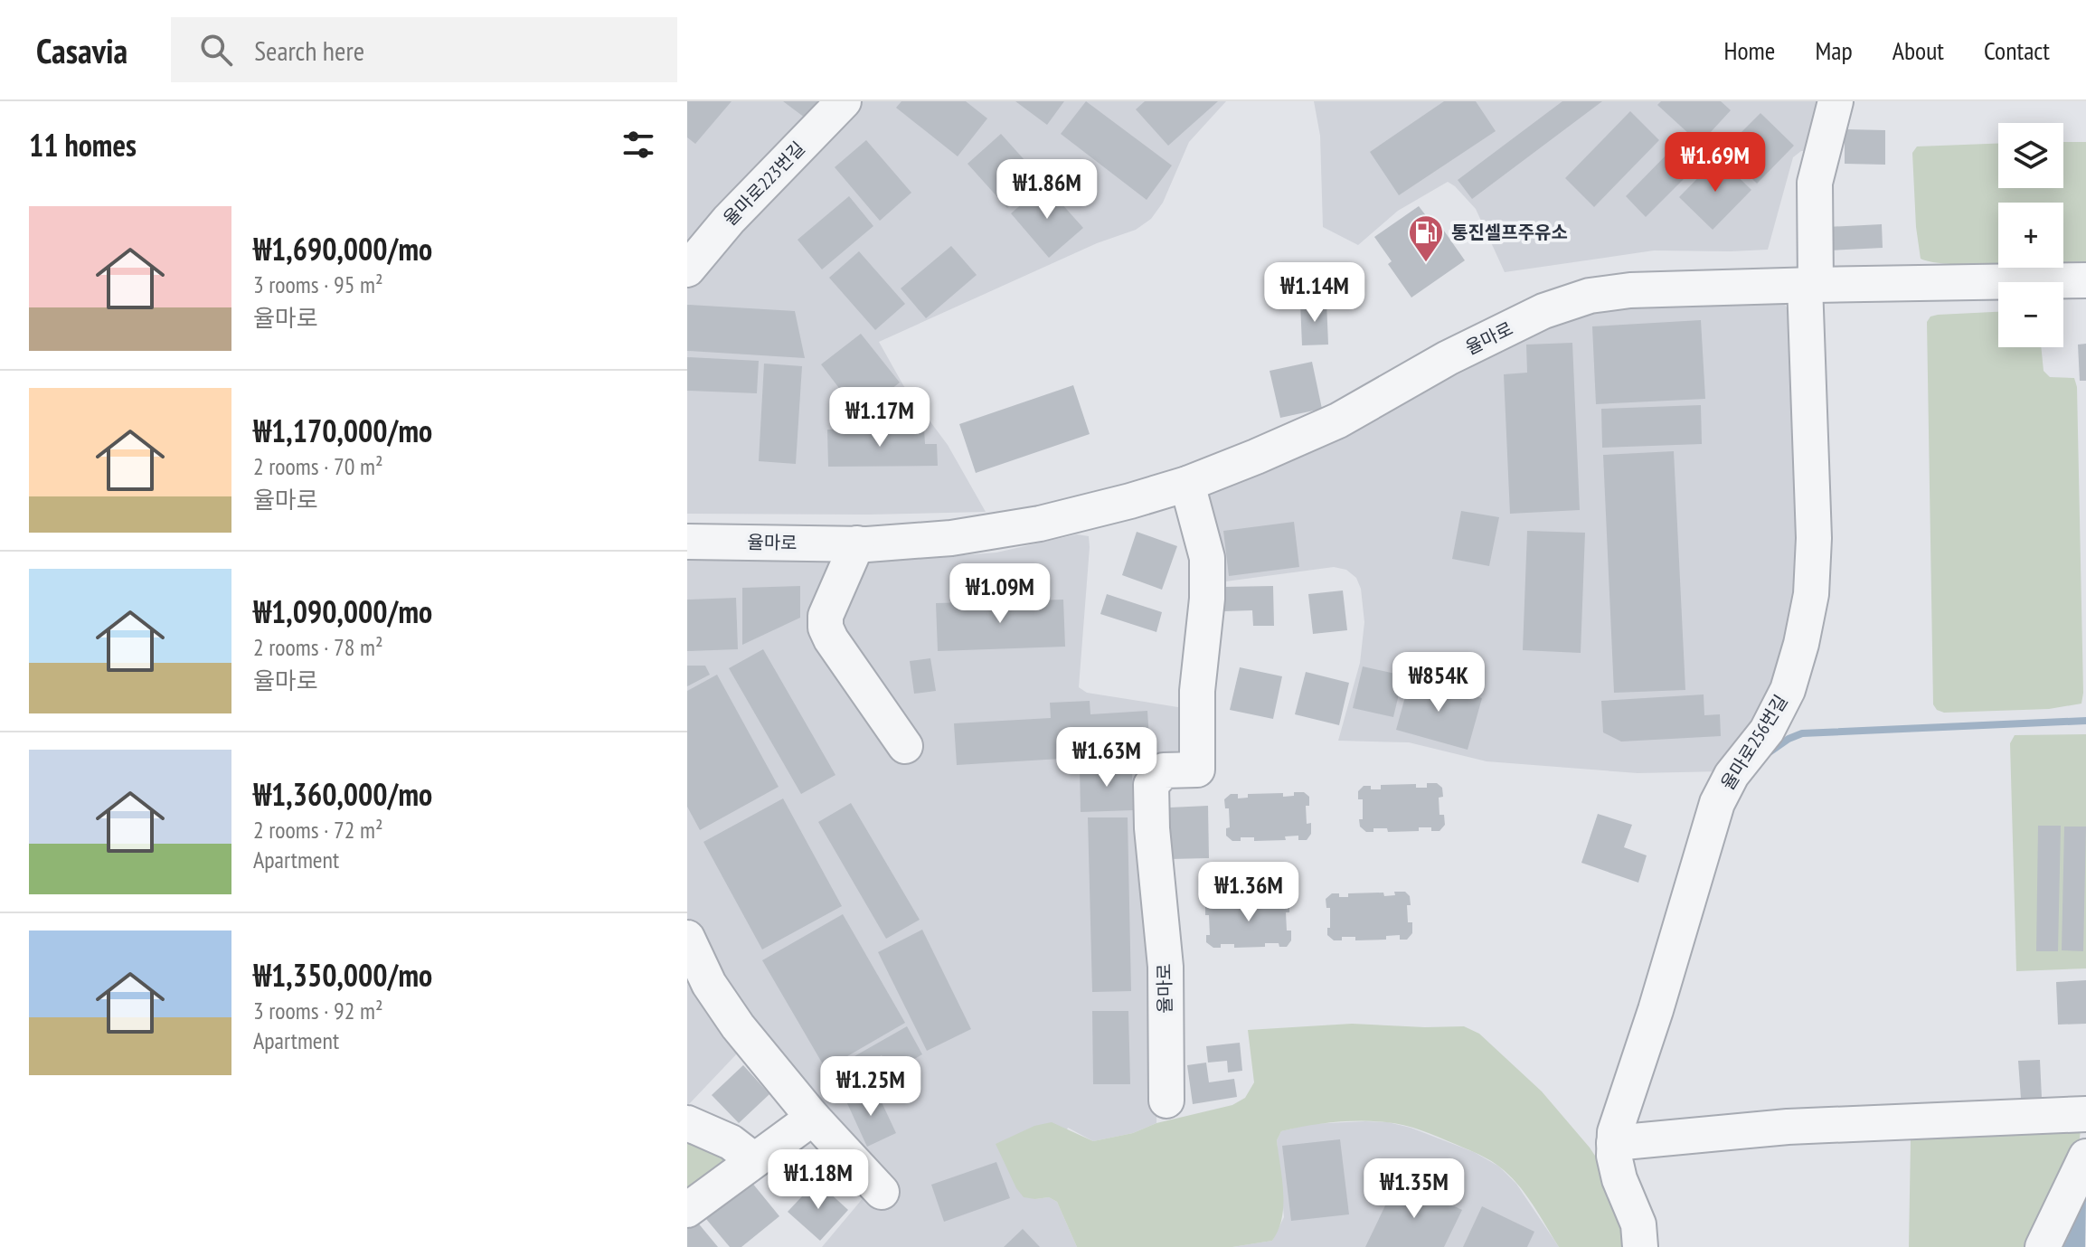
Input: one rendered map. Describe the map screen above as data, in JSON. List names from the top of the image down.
{
  "streets": {
    "street": ["율마로223번길", "율마로", "율마로256번길"]
  },
  "crossings": [
    ["율마로", "율마로256번길"]
  ],
  "places": {
    "fuel station": ["통진셀프주유소"]
  },
  "page": {
    "header": "Casavia",
    "search": "Search here",
    "nav": [
      "Home",
      "Map",
      "About",
      "Contact"
    ],
    "heading": "11 homes",
    "map_buttons": ["+", "−"],
    "price": [
      "₩1.69M",
      "₩1.86M",
      "₩1.14M",
      "₩1.17M",
      "₩1.09M",
      "₩854K",
      "₩1.63M",
      "₩1.36M",
      "₩1.25M",
      "₩1.18M",
      "₩1.35M"
    ],
    "list": [
      {
        "name": "₩1,690,000/mo",
        "note": "3 rooms · 95 m² · 율마로"
      },
      {
        "name": "₩1,170,000/mo",
        "note": "2 rooms · 70 m² · 율마로"
      },
      {
        "name": "₩1,090,000/mo",
        "note": "2 rooms · 78 m² · 율마로"
      },
      {
        "name": "₩1,360,000/mo",
        "note": "2 rooms · 72 m² · Apartment"
      },
      {
        "name": "₩1,350,000/mo",
        "note": "3 rooms · 92 m² · Apartment"
      }
    ]
  }
}
